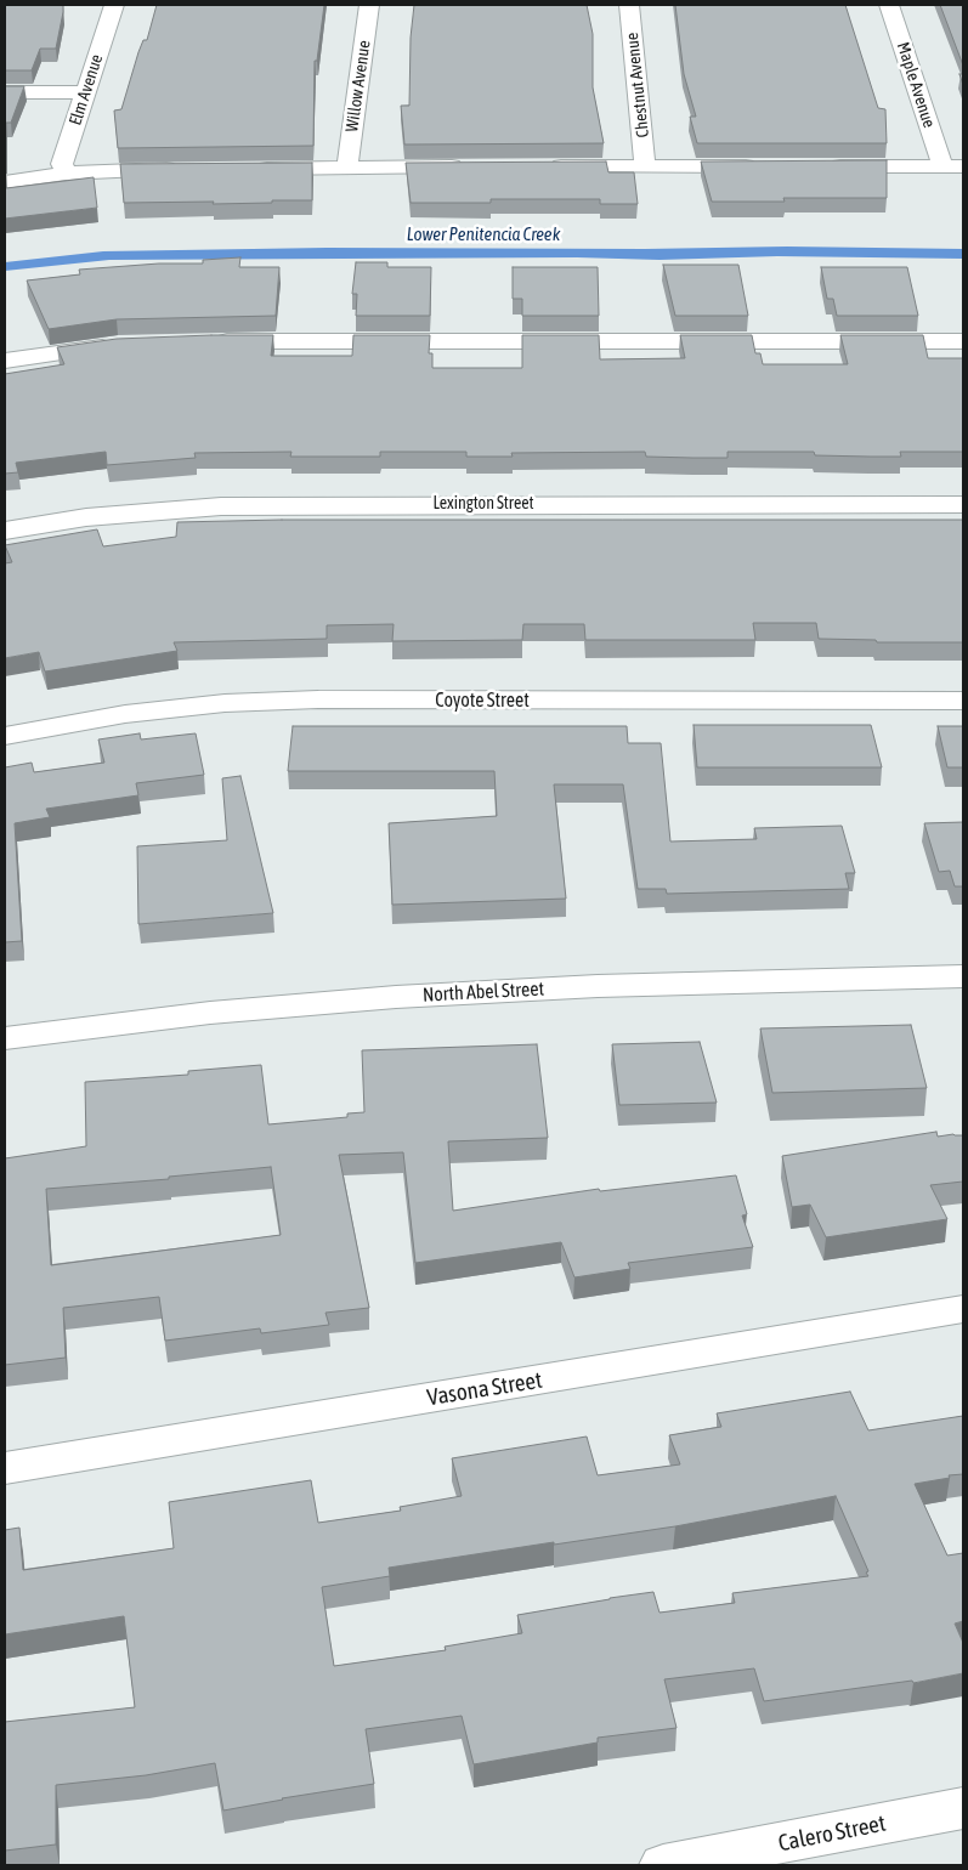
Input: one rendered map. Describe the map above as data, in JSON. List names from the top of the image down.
{
  "streets": {
    "street": [
      "Chestnut Avenue",
      "Maple Avenue",
      "Willow Avenue",
      "Elm Avenue",
      "Lexington Street",
      "Coyote Street",
      "North Abel Street",
      "Vasona Street",
      "Calero Street"
    ]
  },
  "water": ["Lower Penitencia Creek"]
}
